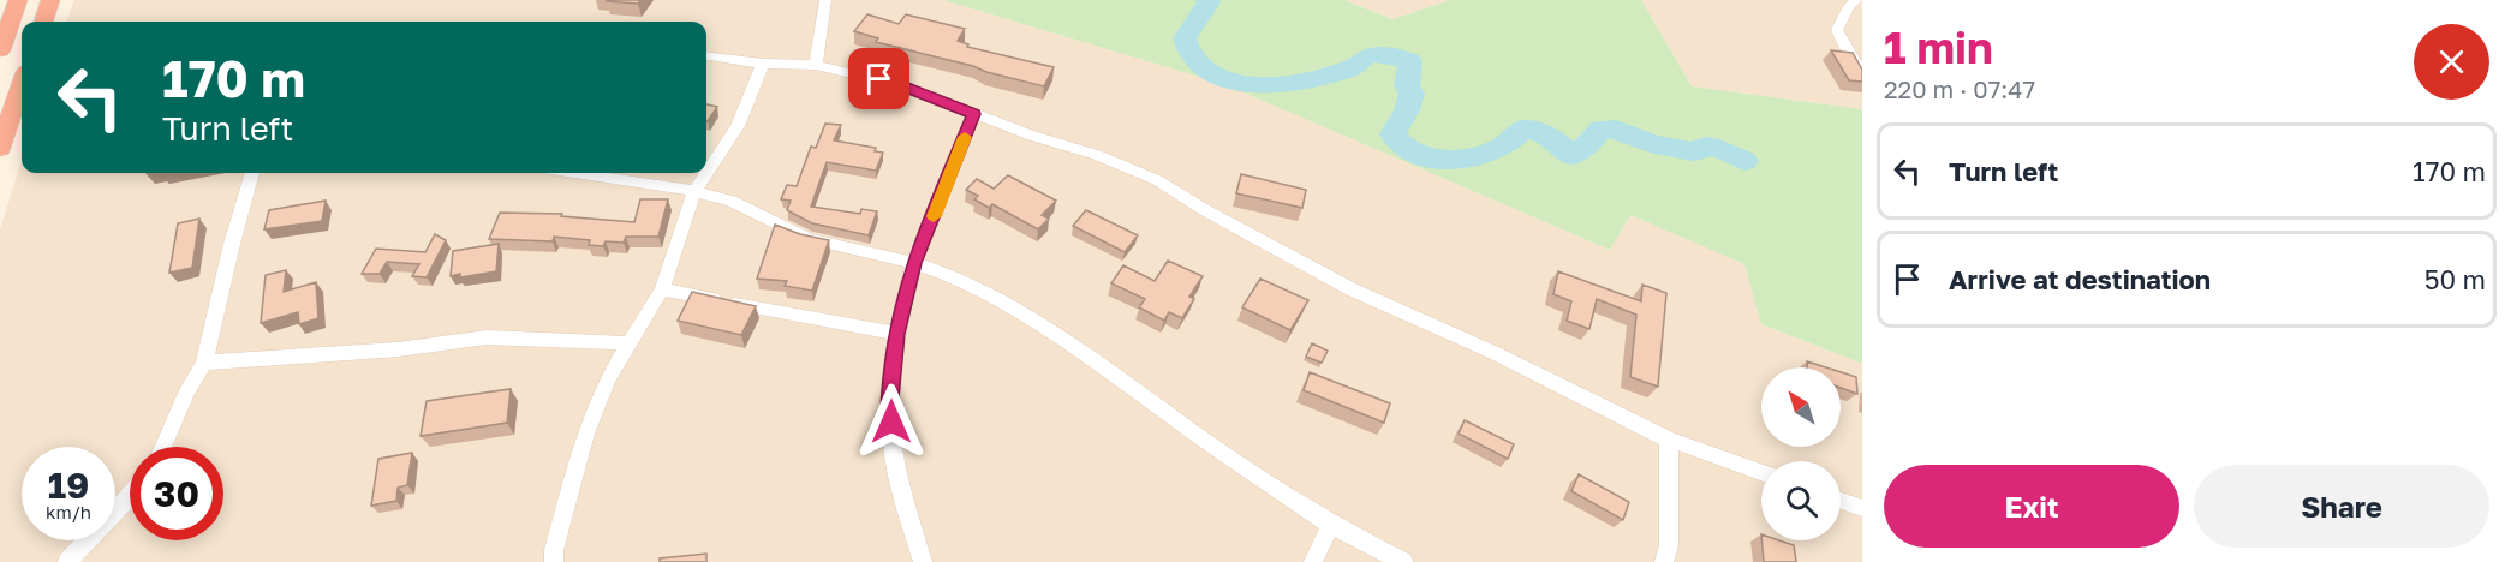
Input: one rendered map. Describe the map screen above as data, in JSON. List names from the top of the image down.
{
  "north": "top left",
  "page": {
    "heading": ["1 min", "220 m · 07:47"],
    "turn": ["170 m", "Turn left"],
    "list": [
      {
        "name": "Turn left",
        "value": "170 m"
      },
      {
        "name": "Arrive at destination",
        "value": "50 m"
      }
    ],
    "speed": "19 km/h",
    "limit": "30",
    "buttons": ["Exit", "Share"]
  }
}
